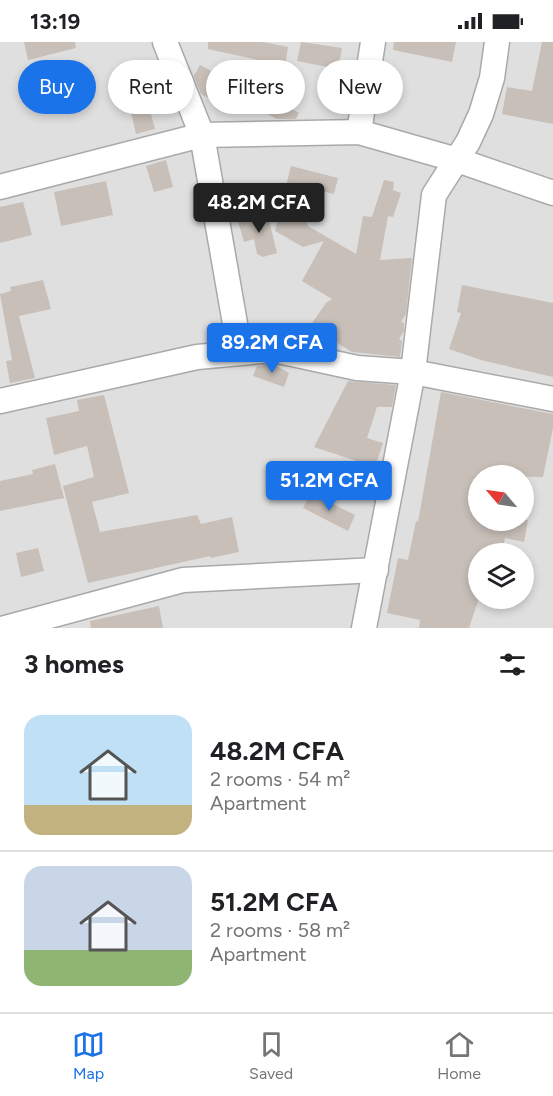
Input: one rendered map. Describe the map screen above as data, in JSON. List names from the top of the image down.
{
  "north": "top left",
  "page": {
    "status": "13:19",
    "chip": [
      "Buy",
      "Rent",
      "Filters",
      "New"
    ],
    "price": ["48.2M CFA", "89.2M CFA", "51.2M CFA"],
    "heading": "3 homes",
    "list": [
      {
        "name": "48.2M CFA",
        "note": "2 rooms · 54 m² · Apartment"
      },
      {
        "name": "51.2M CFA",
        "note": "2 rooms · 58 m² · Apartment"
      }
    ],
    "tabs": ["Map", "Saved", "Home"]
  }
}
